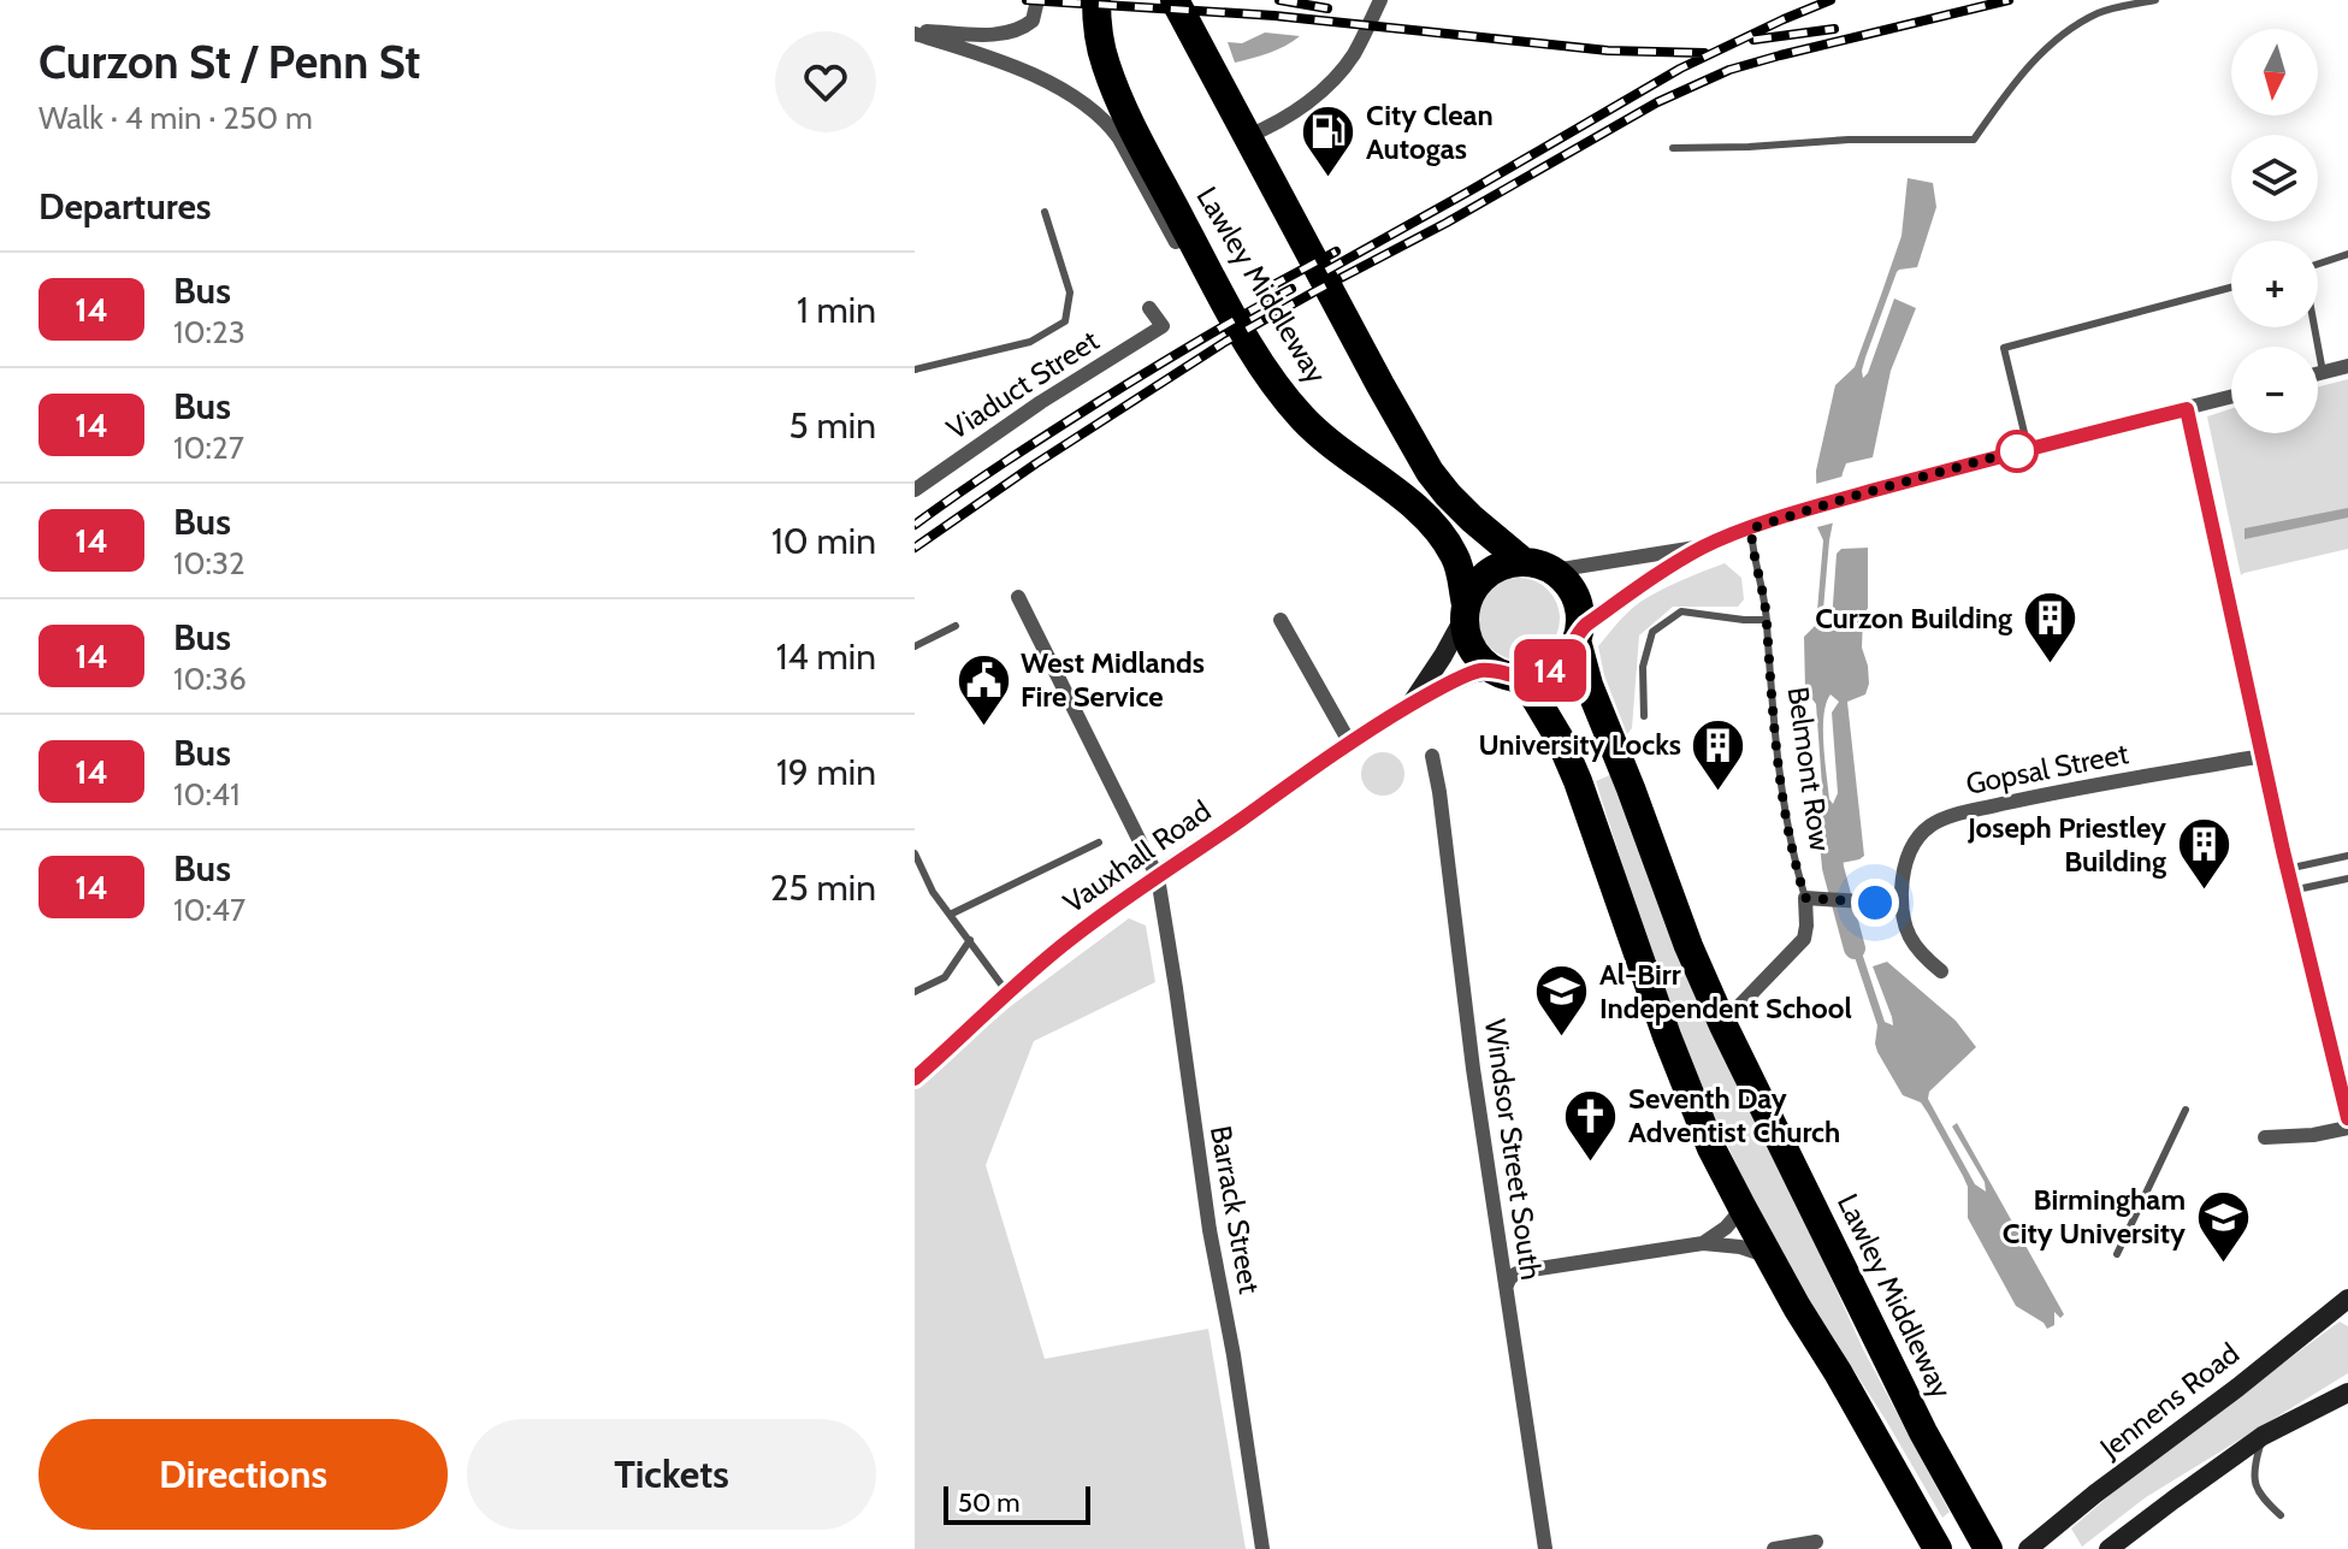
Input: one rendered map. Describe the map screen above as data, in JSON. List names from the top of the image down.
{
  "streets": {
    "highway": ["Lawley Middleway"],
    "main road": ["Vauxhall Road", "Jennens Road"],
    "street": [
      "Viaduct Street",
      "Gopsal Street",
      "Windsor Street South",
      "Barrack Street"
    ],
    "lane": ["Belmont Row"]
  },
  "crossings": [
    ["Lawley Middleway", "Vauxhall Road"],
    ["Vauxhall Road", "Barrack Street"]
  ],
  "places": {
    "fuel station": ["City Clean Autogas"],
    "building": ["Curzon Building", "University Locks", "Joseph Priestley Building"],
    "public building": ["West Midlands Fire Service"],
    "school or university": ["Al-Birr Independent School", "Birmingham City University"],
    "church": ["Seventh Day Adventist Church"]
  },
  "lines": ["bus line 14"],
  "scale_bar": "50 m",
  "north": "bottom",
  "page": {
    "heading": [
      ["Curzon St / Penn St", "Walk · 4 min · 250 m"],
      "Departures"
    ],
    "on_map": "14",
    "map_buttons": ["+", "−"],
    "list": [
      {
        "mark": "14",
        "name": "Bus",
        "note": "10:23",
        "value": "1 min"
      },
      {
        "mark": "14",
        "name": "Bus",
        "note": "10:27",
        "value": "5 min"
      },
      {
        "mark": "14",
        "name": "Bus",
        "note": "10:32",
        "value": "10 min"
      },
      {
        "mark": "14",
        "name": "Bus",
        "note": "10:36",
        "value": "14 min"
      },
      {
        "mark": "14",
        "name": "Bus",
        "note": "10:41",
        "value": "19 min"
      },
      {
        "mark": "14",
        "name": "Bus",
        "note": "10:47",
        "value": "25 min"
      }
    ],
    "buttons": ["Directions", "Tickets"],
    "scale": "50 m"
  }
}
